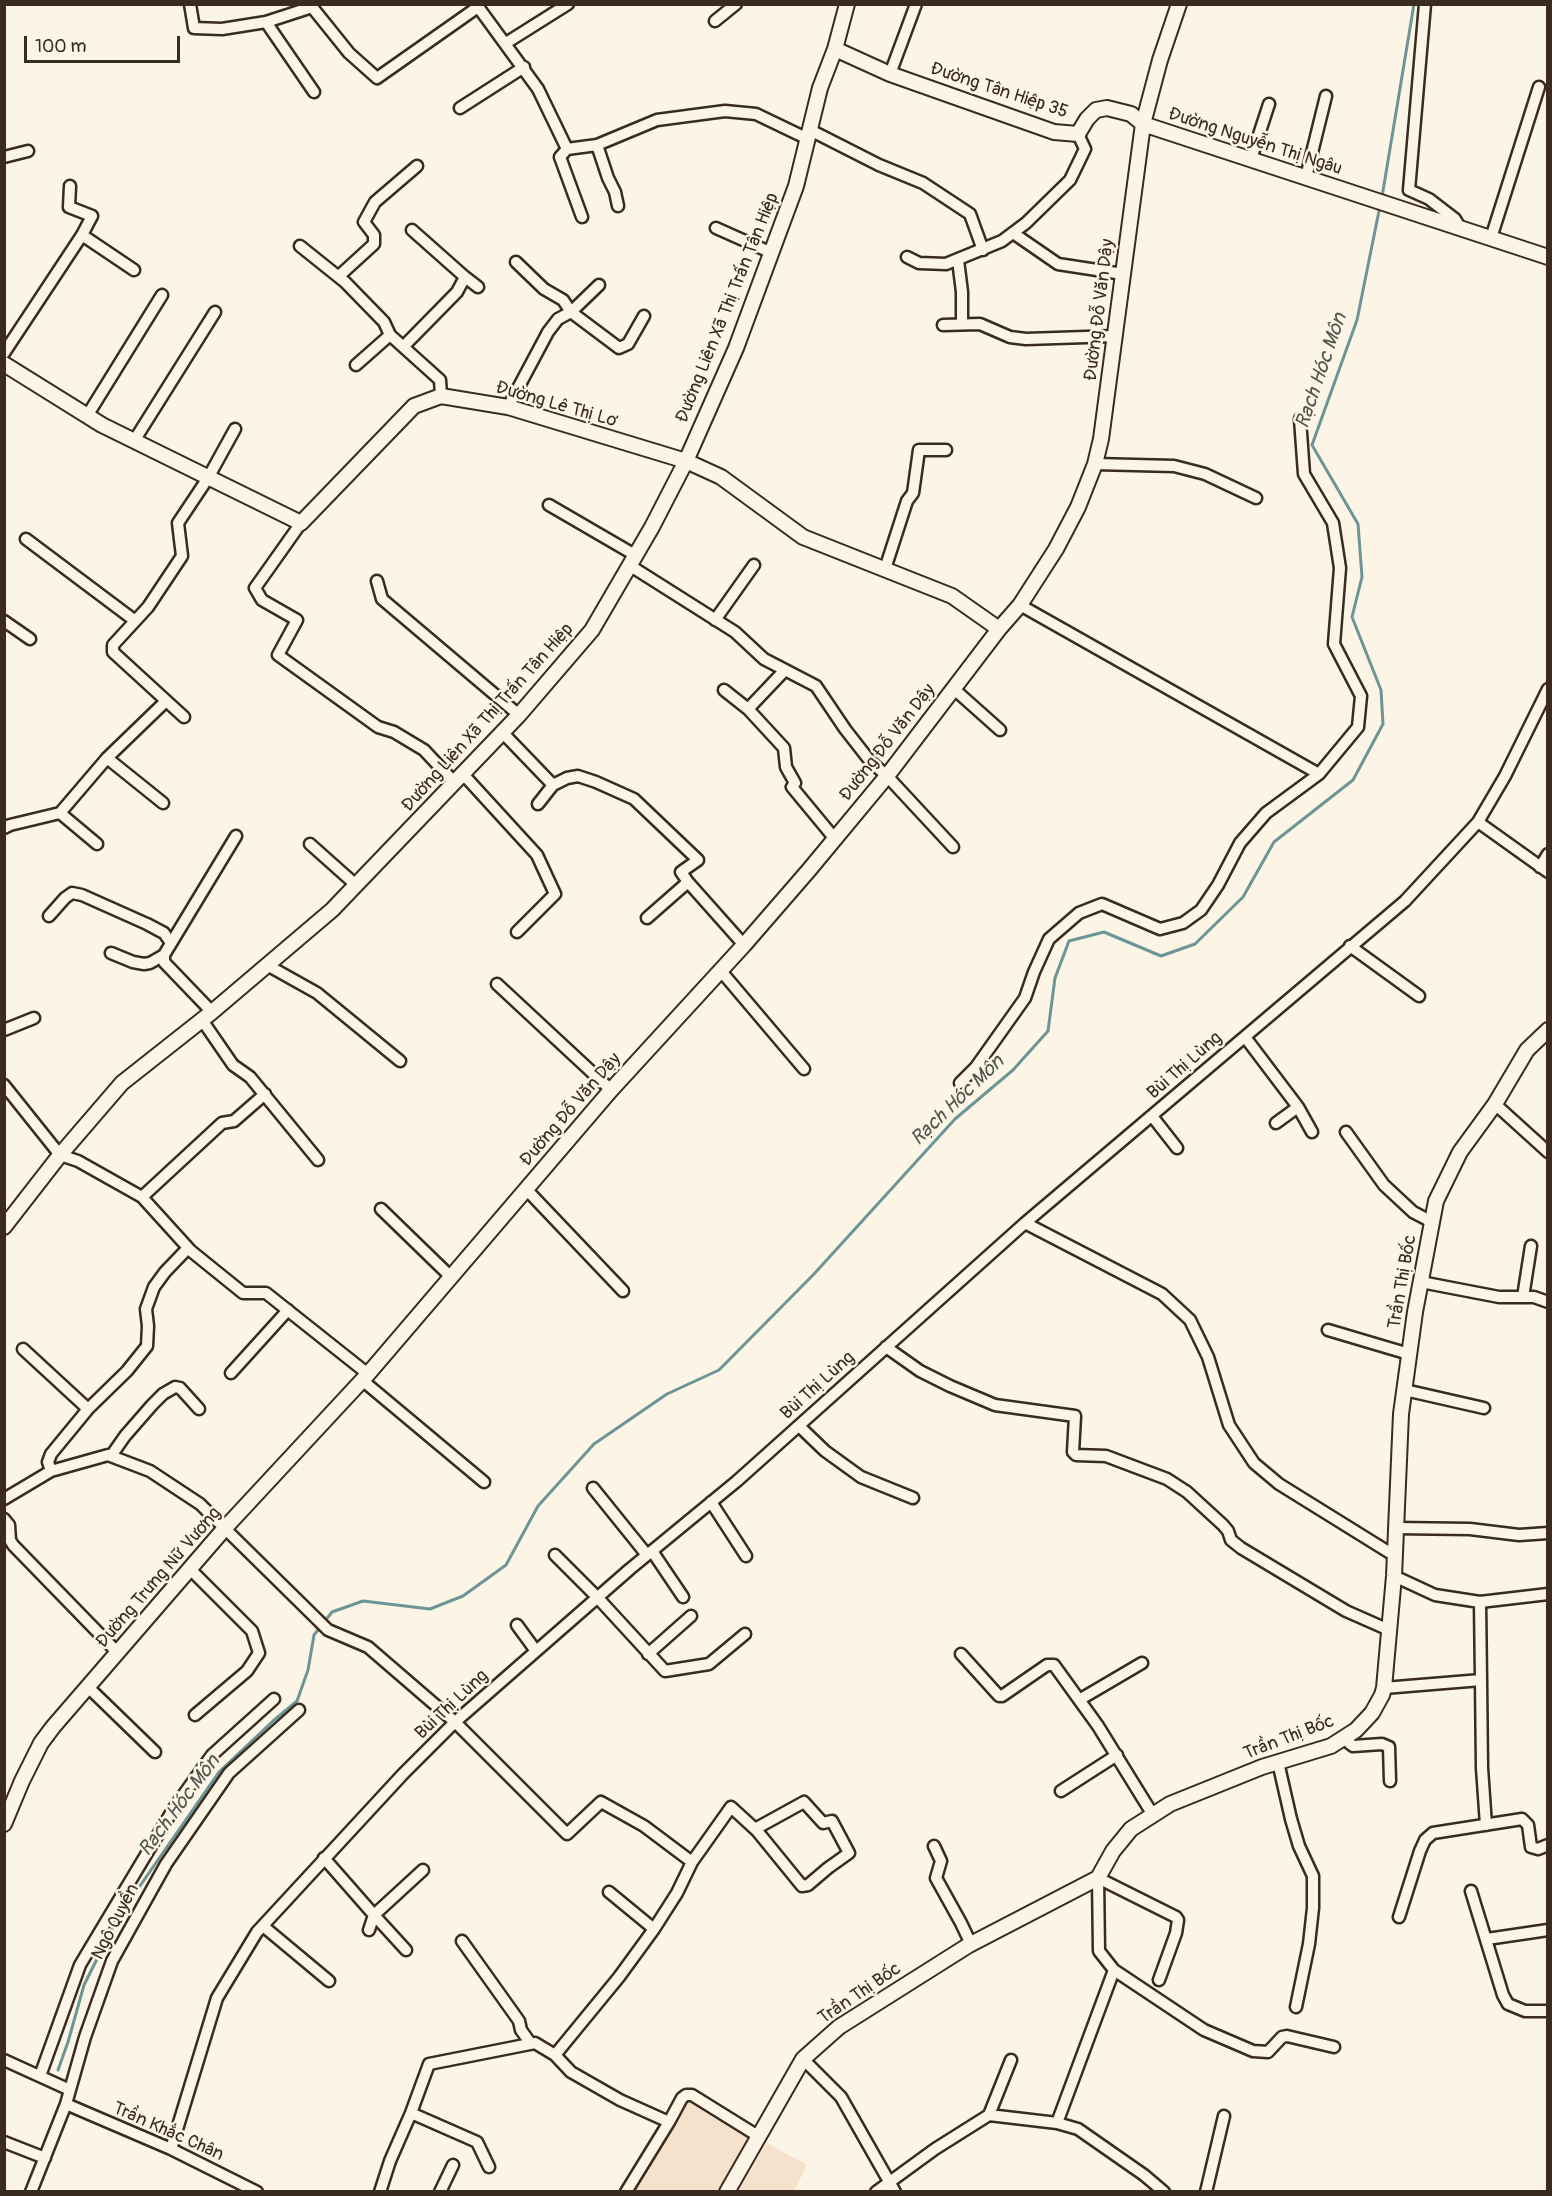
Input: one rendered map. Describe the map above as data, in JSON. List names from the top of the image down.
{
  "streets": {
    "street": [
      "Đường Tân Hiệp 35",
      "Đường Nguyễn Thị Ngâu",
      "Đường Liên Xã Thị Trấn Tân Hiệp",
      "Đường Đỗ Văn Dậy",
      "Đường Lê Thị Lơ",
      "Bùi Thị Lùng",
      "Trần Thị Bốc",
      "Đường Trưng Nữ Vương",
      "Ngô Quyền",
      "Trần Khắc Chân"
    ]
  },
  "crossings": [
    ["Đường Tân Hiệp 35", "Đường Nguyễn Thị Ngâu"],
    ["Đường Tân Hiệp 35", "Đường Liên Xã Thị Trấn Tân Hiệp"],
    ["Đường Tân Hiệp 35", "Đường Đỗ Văn Dậy"],
    ["Đường Nguyễn Thị Ngâu", "Đường Đỗ Văn Dậy"],
    ["Đường Liên Xã Thị Trấn Tân Hiệp", "Đường Lê Thị Lơ"],
    ["Đường Đỗ Văn Dậy", "Đường Lê Thị Lơ"],
    ["Đường Đỗ Văn Dậy", "Đường Trưng Nữ Vương"],
    ["Bùi Thị Lùng", "Trần Khắc Chân"],
    ["Ngô Quyền", "Trần Khắc Chân"]
  ],
  "water": ["Rạch Hóc Môn"],
  "scale_bar": "100 m"
}
